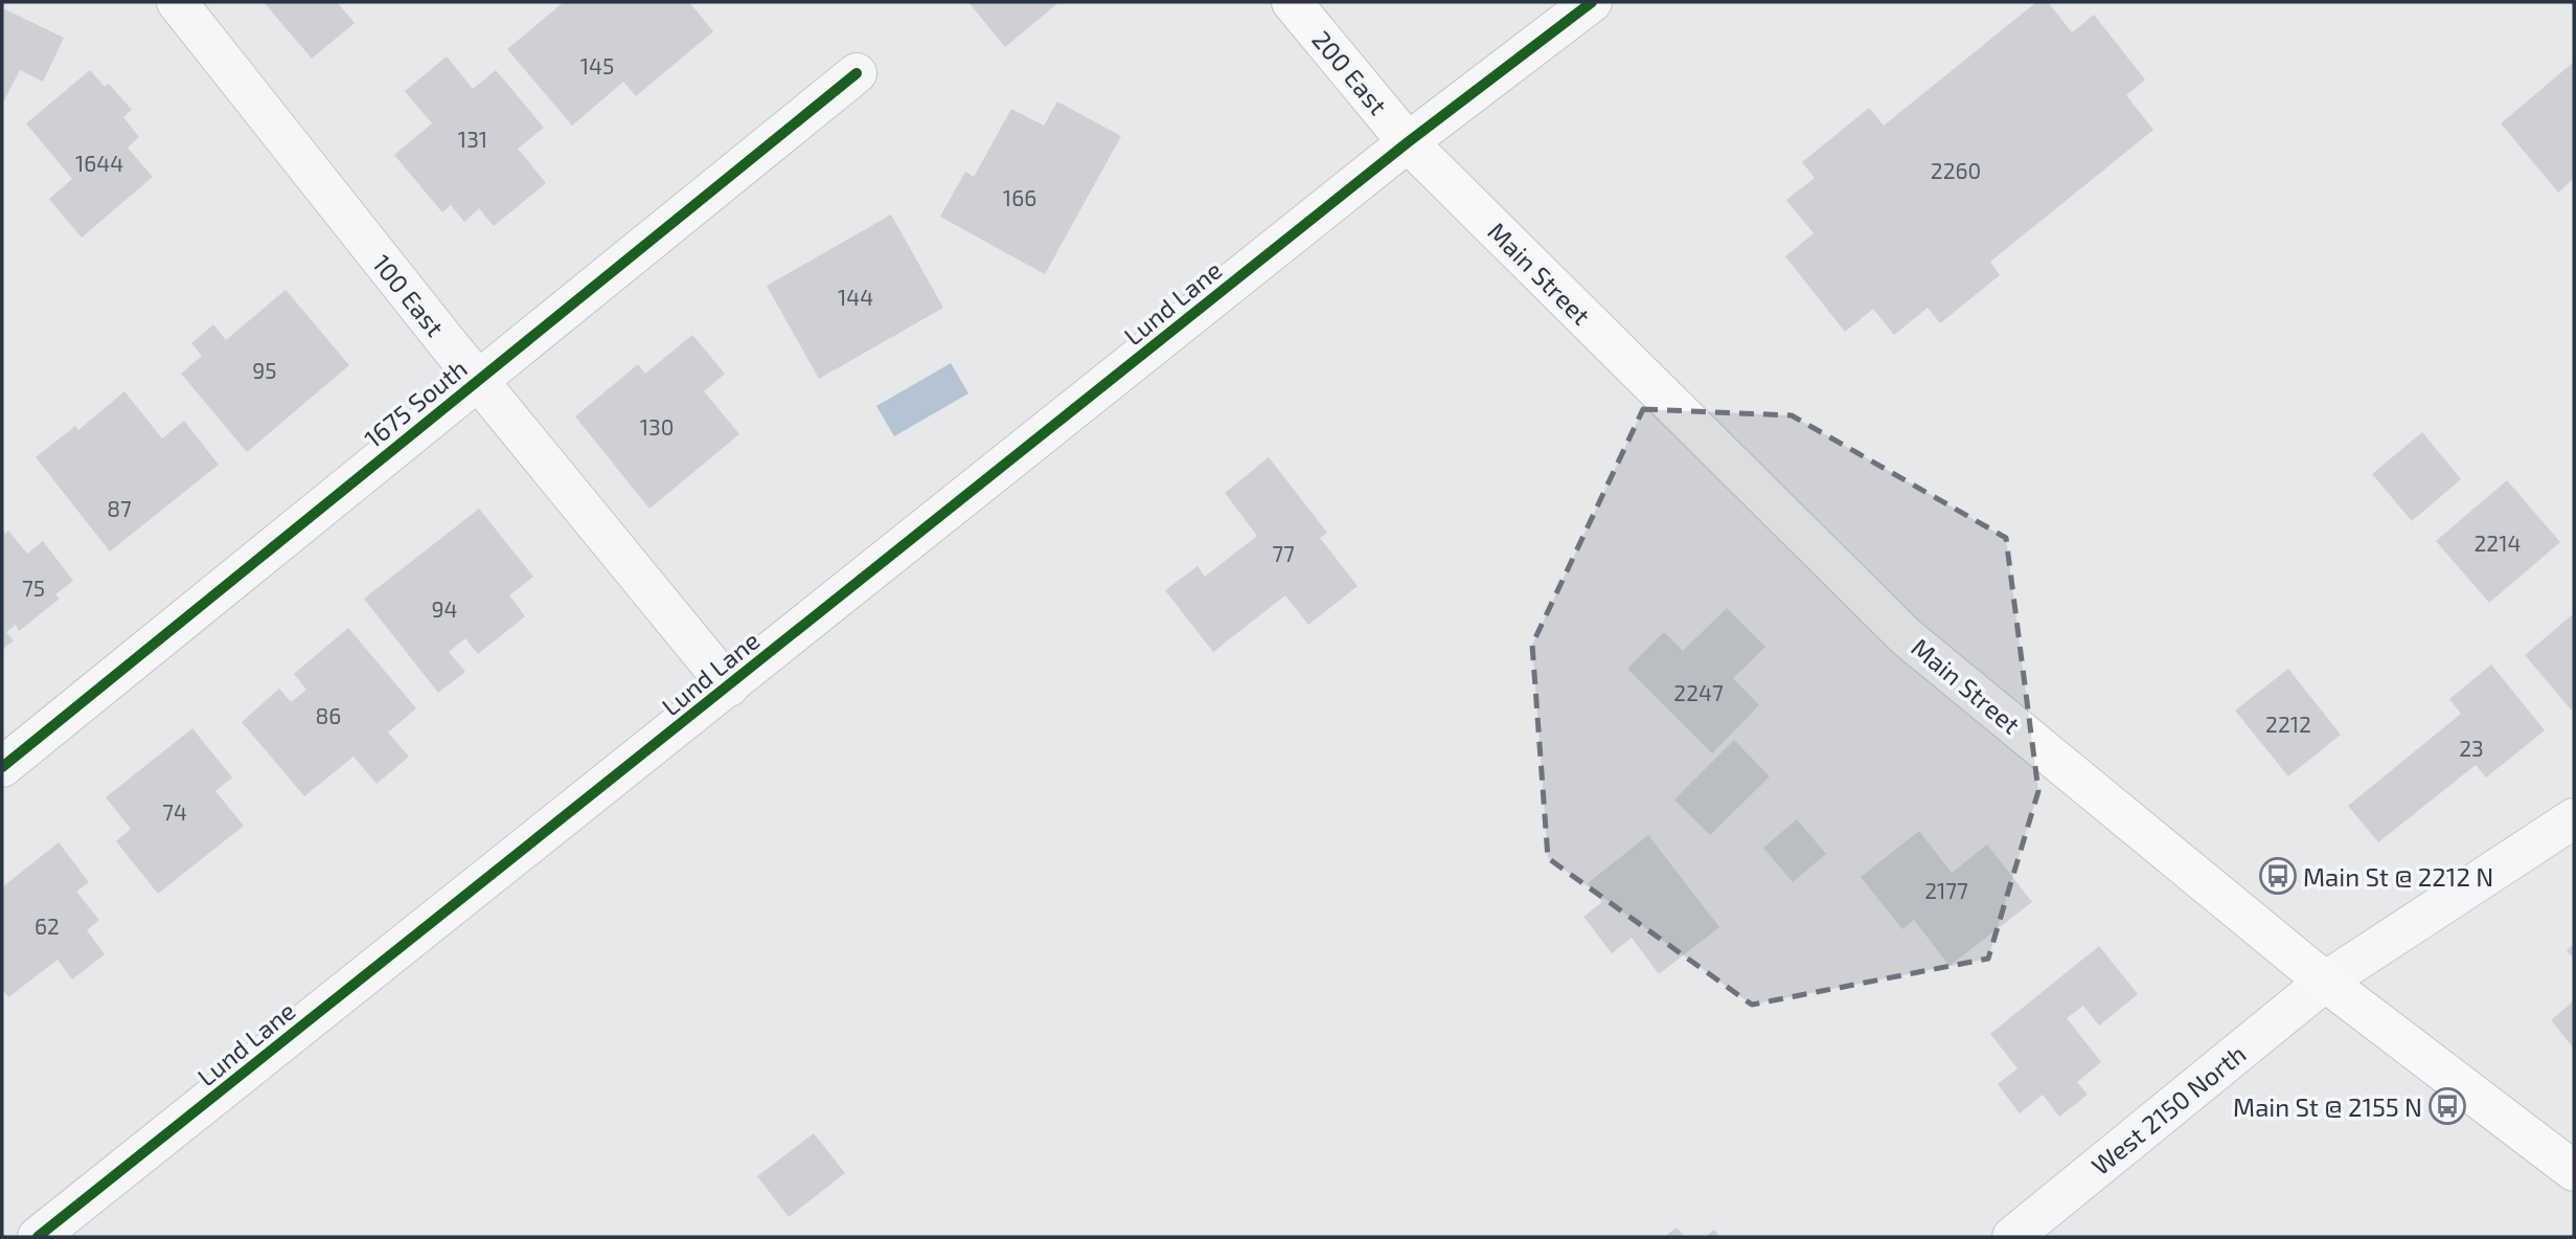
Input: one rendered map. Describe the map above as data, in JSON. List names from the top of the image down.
{
  "streets": {
    "main road": ["200 East", "Main Street"],
    "street": [
      "100 East",
      "Lund Lane",
      "1675 South",
      "West 2150 North"
    ]
  },
  "crossings": [
    ["200 East", "Main Street"],
    ["200 East", "Lund Lane"],
    ["Main Street", "Lund Lane"],
    ["Main Street", "West 2150 North"],
    ["100 East", "Lund Lane"],
    ["100 East", "1675 South"]
  ],
  "places": {
    "bus stop": ["Main St @ 2212 N", "Main St @ 2155 N"]
  },
  "house_numbers": [
    "145",
    "131",
    "1644",
    "2260",
    "166",
    "144",
    "95",
    "130",
    "87",
    "2214",
    "77",
    "75",
    "94",
    "2247",
    "86",
    "2212",
    "23",
    "74",
    "2177",
    "62"
  ]
}
